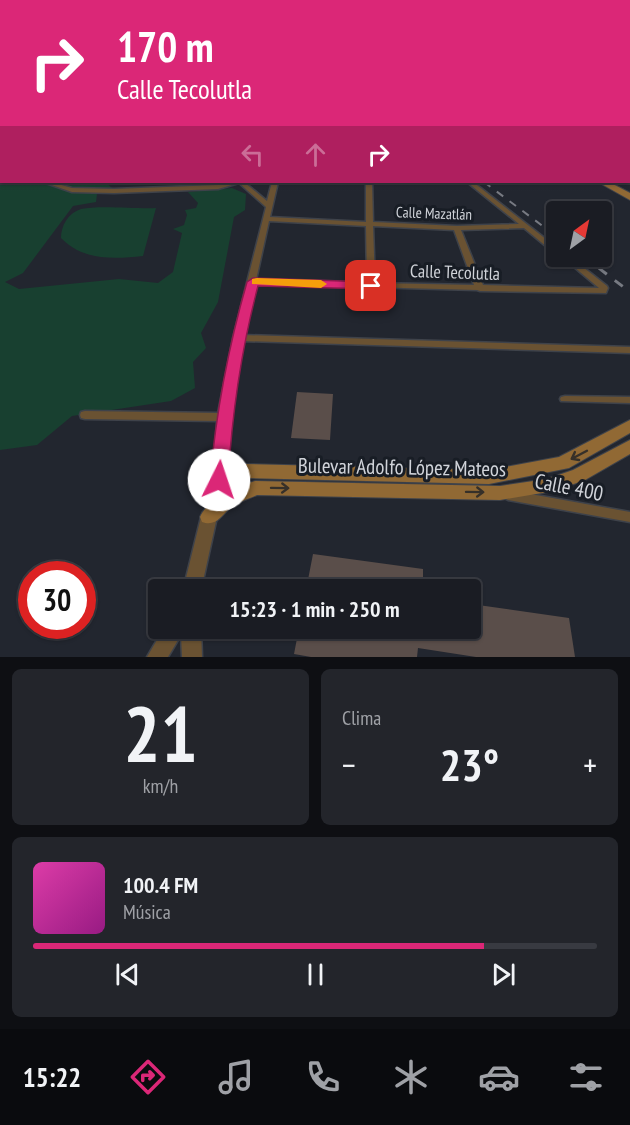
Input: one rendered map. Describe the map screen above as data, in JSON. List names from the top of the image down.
{
  "streets": {
    "main road": ["Bulevar Adolfo López Mateos"],
    "street": ["Calle Mazatlán", "Calle Tecolutla", "Calle 400"]
  },
  "crossings": [
    ["Bulevar Adolfo López Mateos", "Calle 400"]
  ],
  "north": "top right",
  "page": {
    "turn": ["170 m", "Calle Tecolutla"],
    "limit": "30",
    "trip": "15:23 · 1 min · 250 m",
    "tile": [
      ["21", "km/h"],
      "Clima"
    ],
    "heat": ["−", "23°", "+"],
    "song": ["100.4 FM", "Música"],
    "tabs": "15:22"
  }
}
